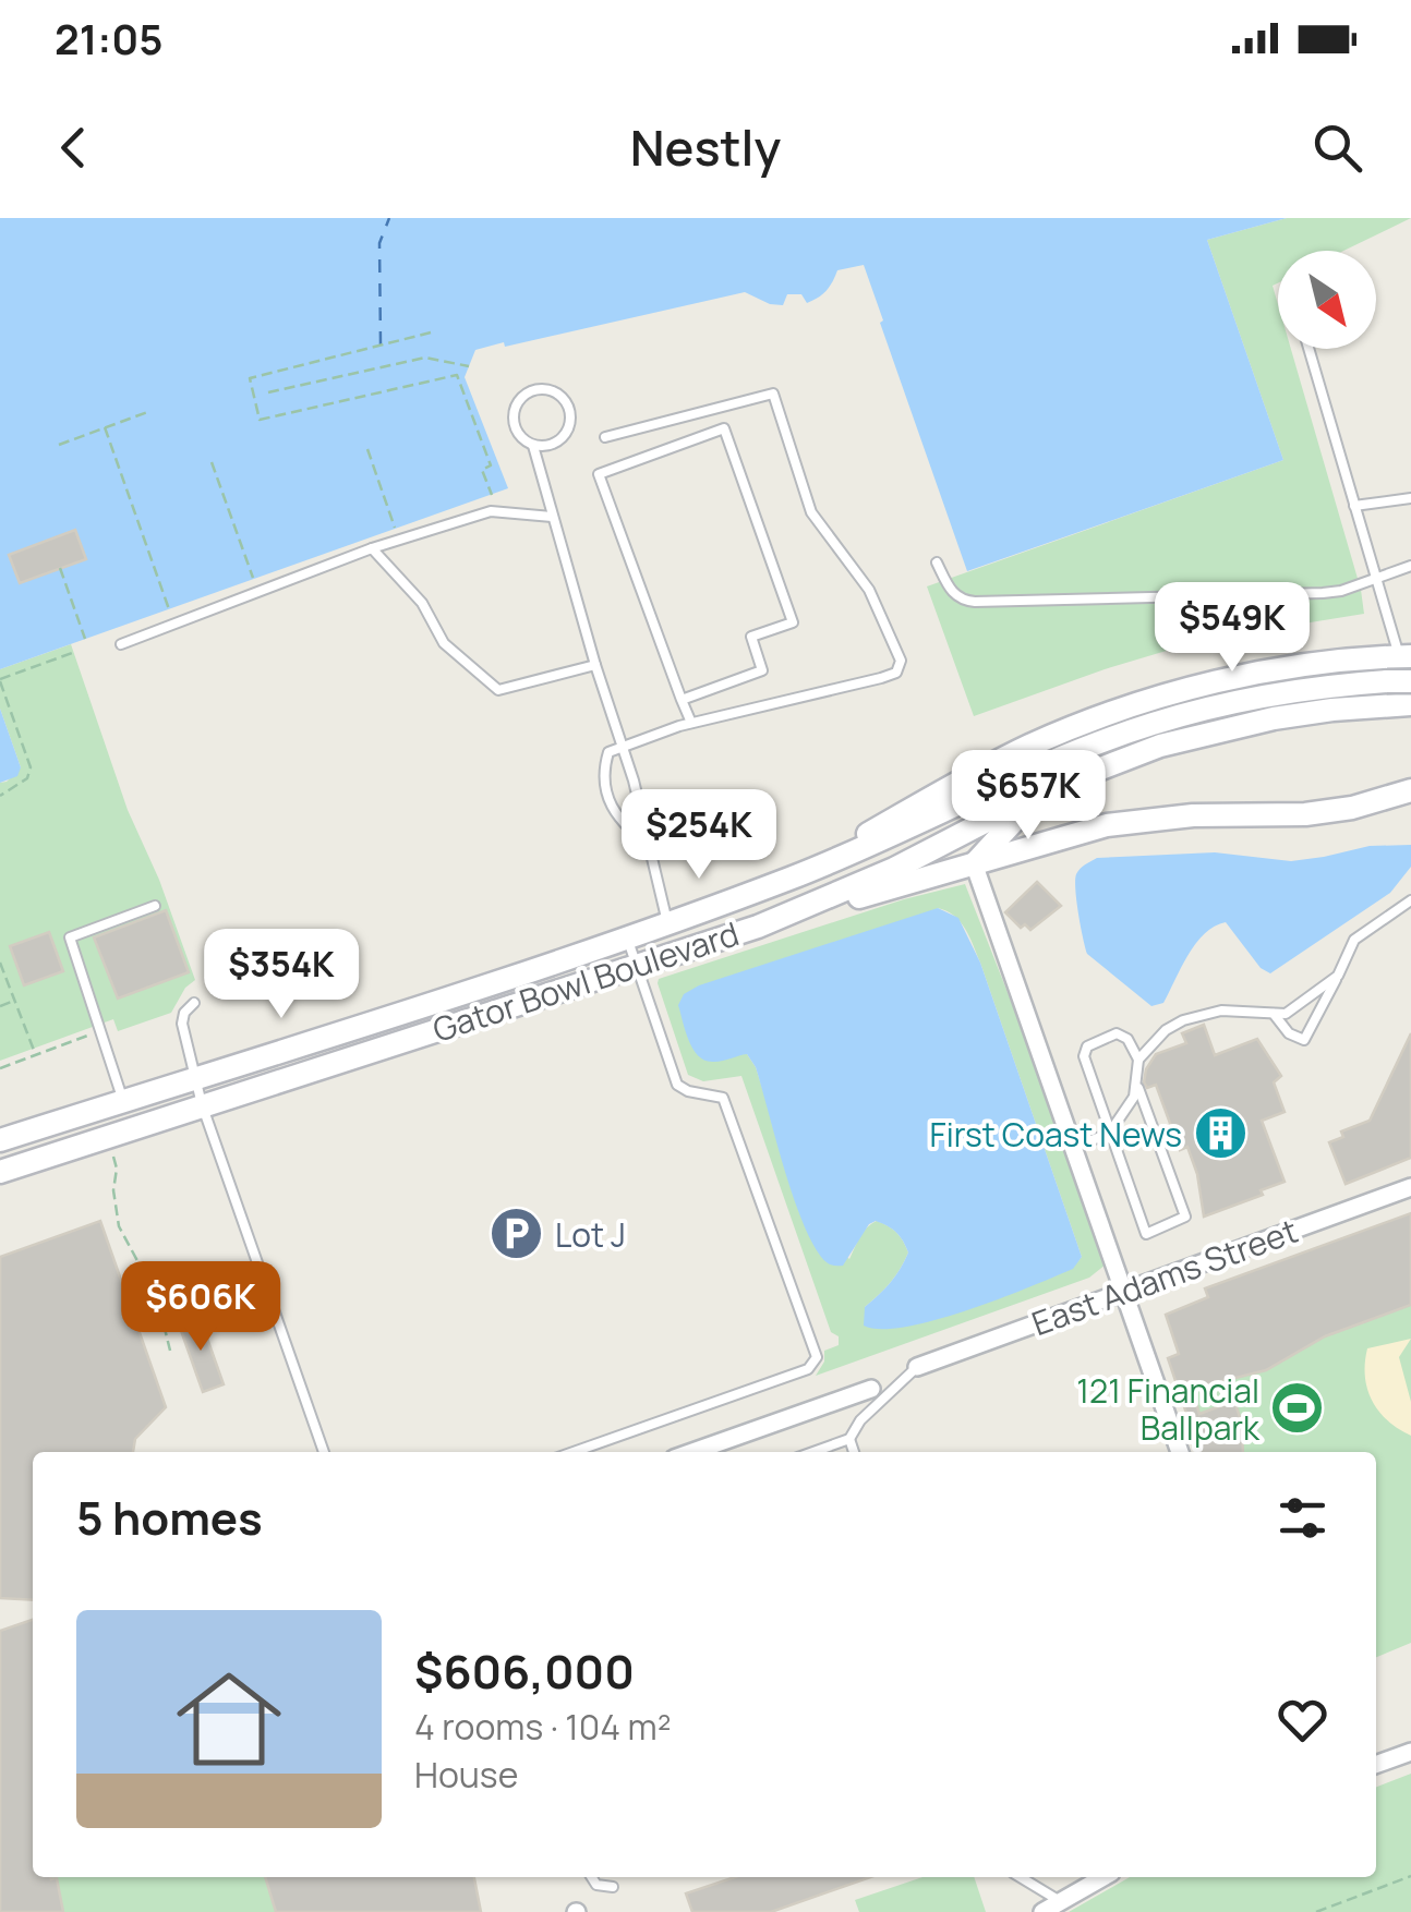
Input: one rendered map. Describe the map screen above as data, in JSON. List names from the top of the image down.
{
  "streets": {
    "main road": ["Gator Bowl Boulevard"],
    "street": ["East Adams Street"]
  },
  "places": {
    "building": ["First Coast News"],
    "parking": ["Lot J"],
    "sports": ["121 Financial Ballpark"]
  },
  "north": "bottom right",
  "page": {
    "status": "21:05",
    "header": "Nestly",
    "price": [
      "$549K",
      "$657K",
      "$254K",
      "$354K",
      "$606K"
    ],
    "heading": "5 homes",
    "list": [
      {
        "name": "$606,000",
        "note": "4 rooms · 104 m² · House"
      }
    ]
  }
}
